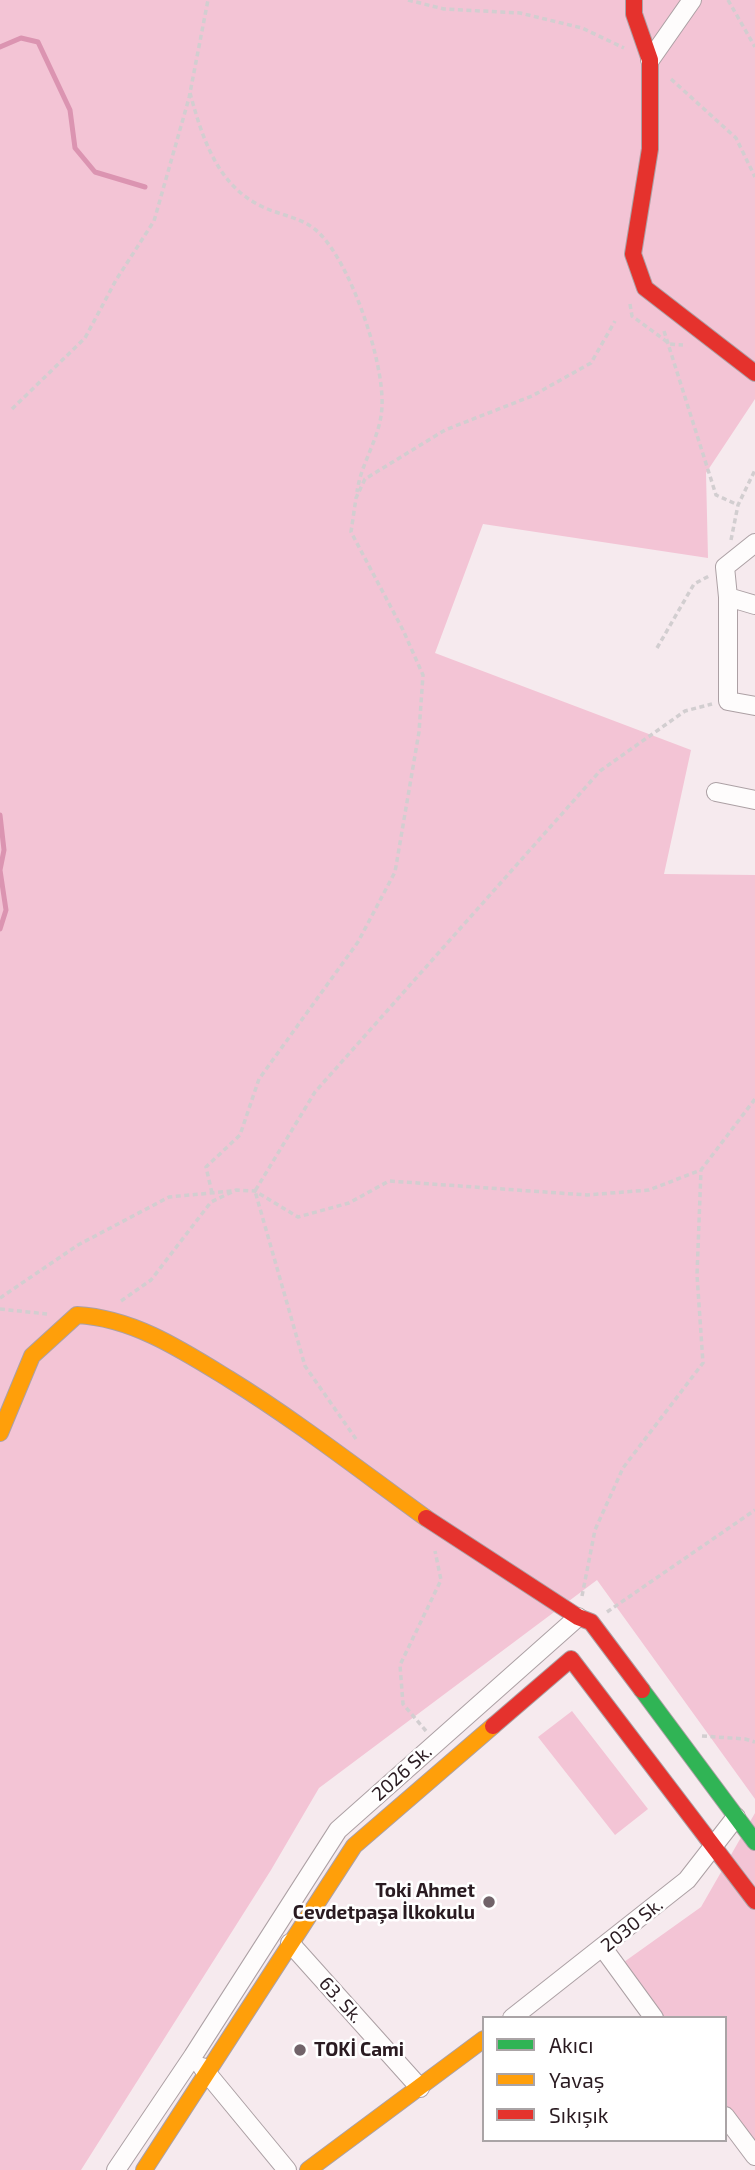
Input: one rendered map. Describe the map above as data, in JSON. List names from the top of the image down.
{
  "streets": {
    "street": ["2026 Sk.", "2030 Sk.", "63. Sk."]
  },
  "crossings": [
    ["2026 Sk.", "2030 Sk."],
    ["2026 Sk.", "63. Sk."]
  ],
  "places": ["Toki Ahmet Cevdetpaşa İlkokulu", "TOKİ Cami"],
  "legend": ["Akıcı", "Yavaş", "Sıkışık"]
}
